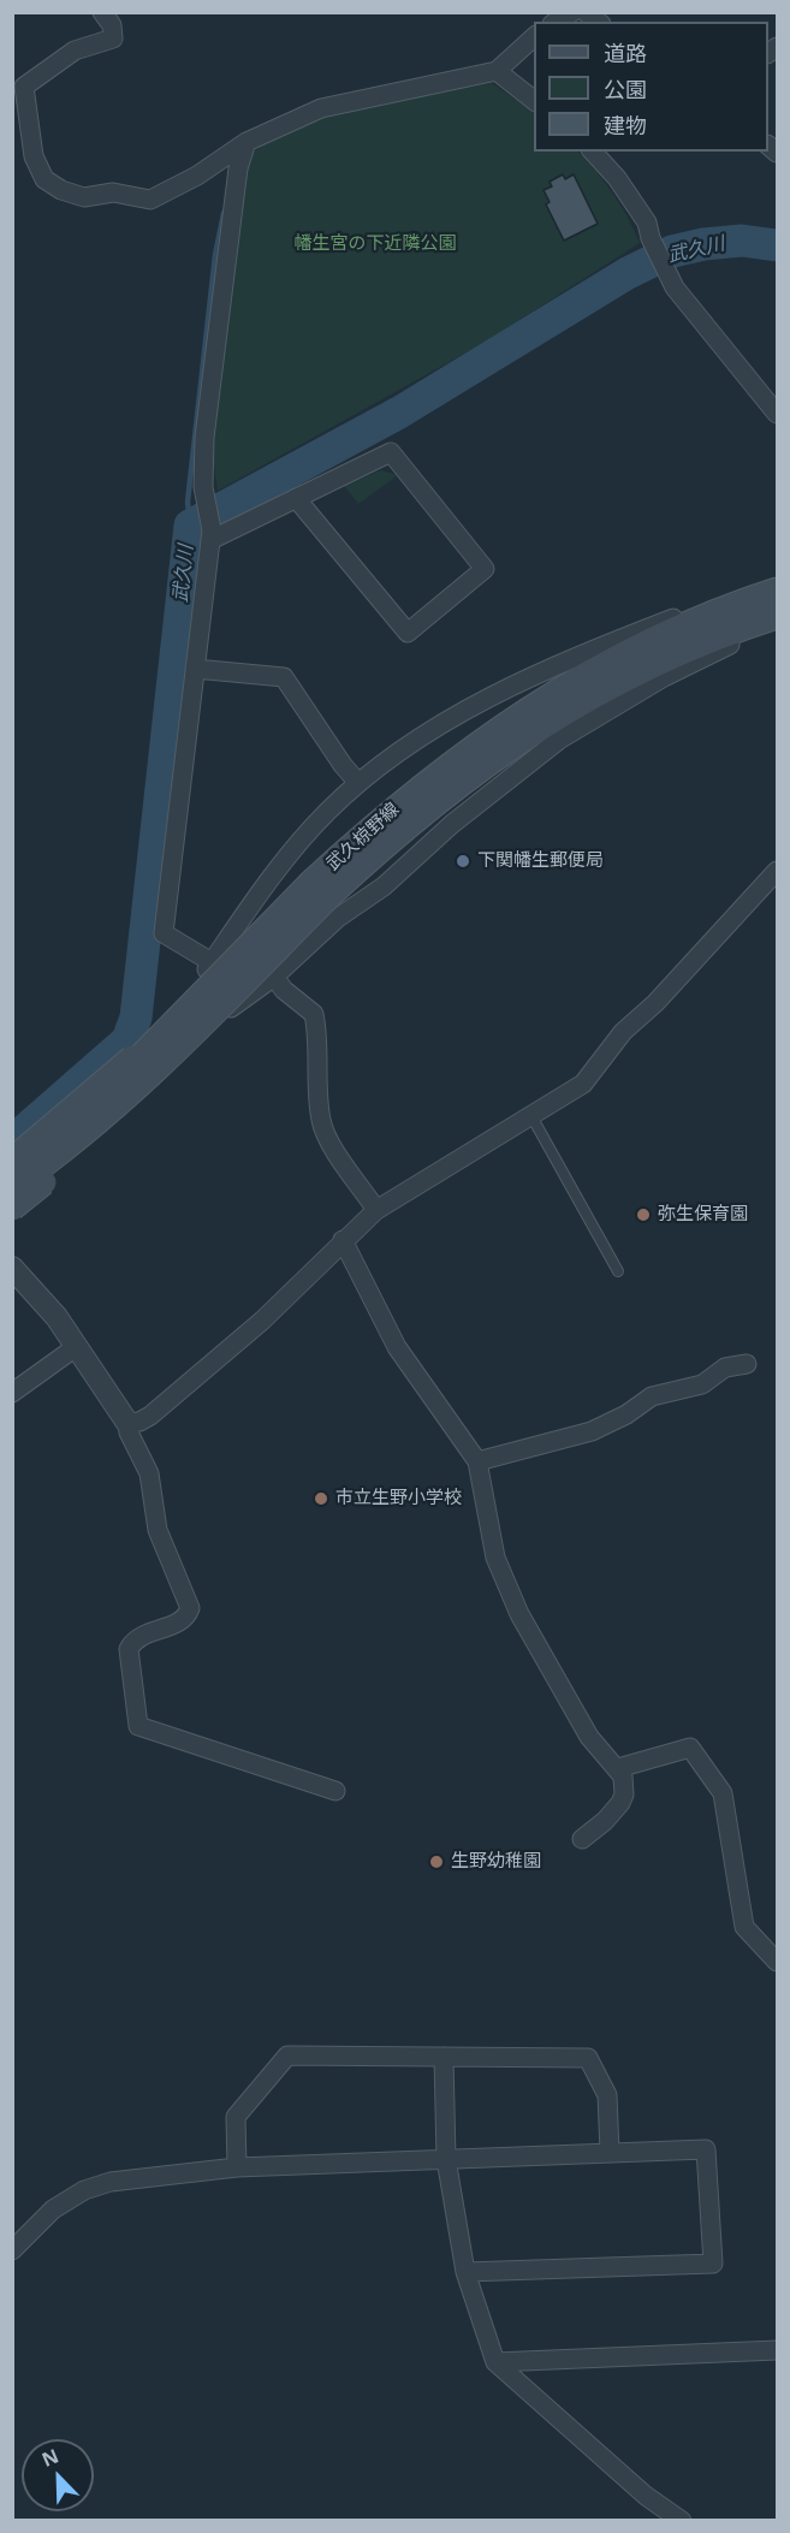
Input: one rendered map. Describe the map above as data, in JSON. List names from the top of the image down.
{
  "streets": {
    "main road": ["武久椋野線"]
  },
  "water": ["武久川"],
  "parks": ["幡生宮の下近隣公園"],
  "places": [
    "下関幡生郵便局",
    "弥生保育園",
    "市立生野小学校",
    "生野幼稚園"
  ],
  "legend": ["道路", "公園", "建物"],
  "north": "top left"
}
